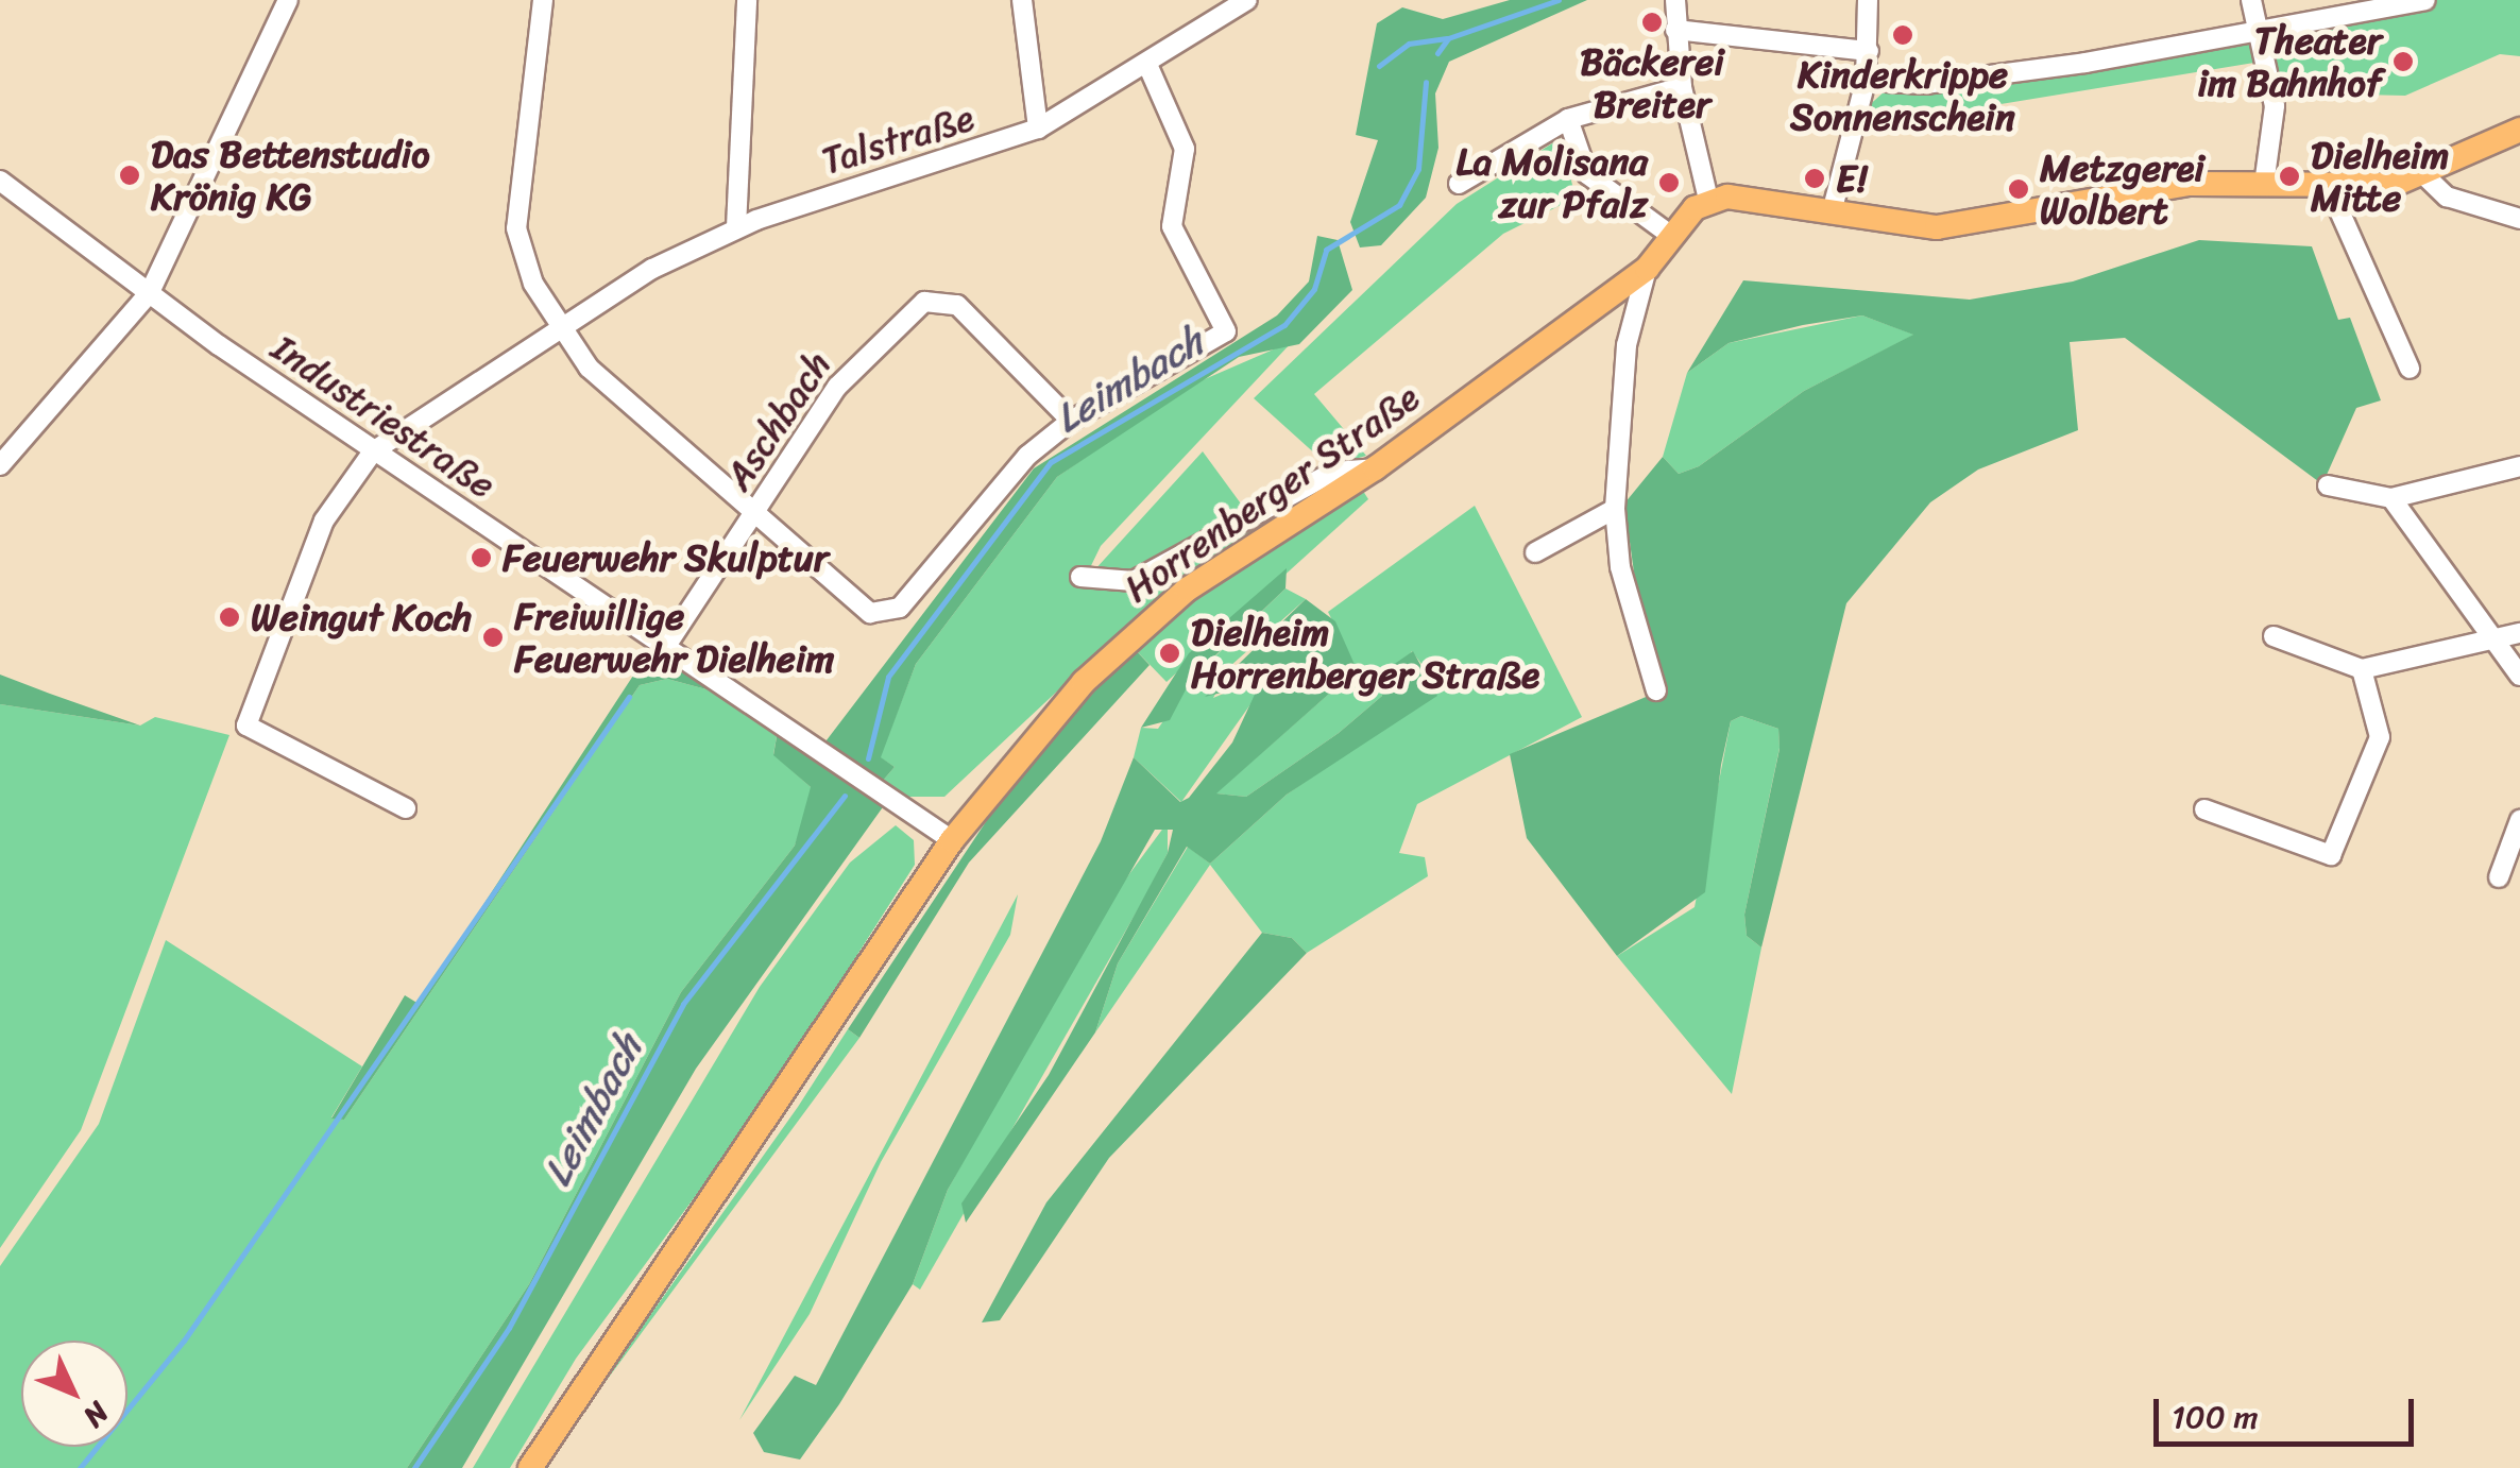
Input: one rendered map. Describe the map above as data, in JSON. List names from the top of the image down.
{
  "streets": {
    "main road": ["Horrenberger Straße"],
    "street": ["Talstraße", "Industriestraße", "Aschbach"]
  },
  "crossings": [
    ["Talstraße", "Industriestraße"],
    ["Industriestraße", "Aschbach"],
    ["Industriestraße", "Horrenberger Straße"]
  ],
  "water": ["Leimbach"],
  "places": [
    "Bäckerei Breiter",
    "Kinderkrippe Sonnenschein",
    "Theater im Bahnhof",
    "Das Bettenstudio Krönig KG",
    "Dielheim Mitte",
    "E!",
    "La Molisana zur Pfalz",
    "Metzgerei Wolbert",
    "Feuerwehr Skulptur",
    "Weingut Koch",
    "Freiwillige Feuerwehr Dielheim",
    "Dielheim Horrenberger Straße"
  ],
  "scale_bar": "100 m",
  "north": "bottom right"
}
